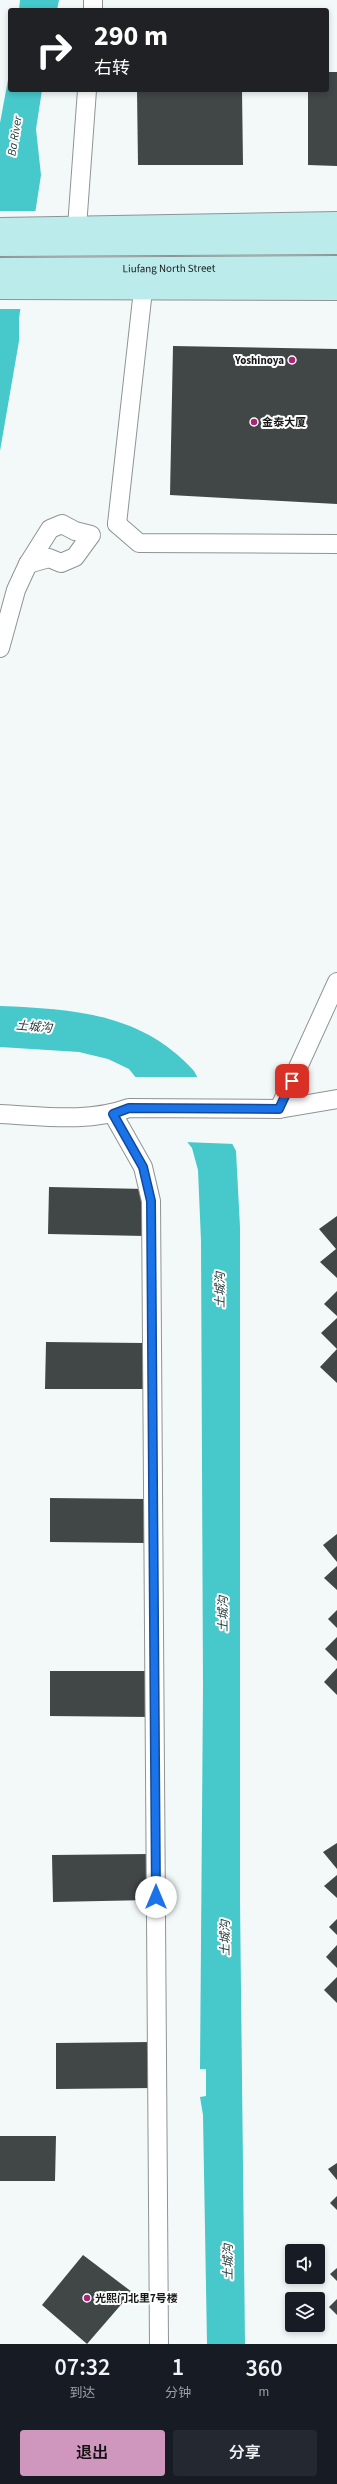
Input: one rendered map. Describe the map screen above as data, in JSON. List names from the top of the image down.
{
  "streets": {
    "street": ["Liufang North Street"]
  },
  "water": ["Ba River", "土城沟"],
  "places": ["Yoshinoya", "金泰大厦", "光熙门北里7号楼"],
  "page": {
    "turn": ["290 m", "右转"],
    "eta": [
      "07:32",
      "到达",
      "1",
      "分钟",
      "360",
      "m"
    ],
    "buttons": ["退出", "分享"]
  }
}
